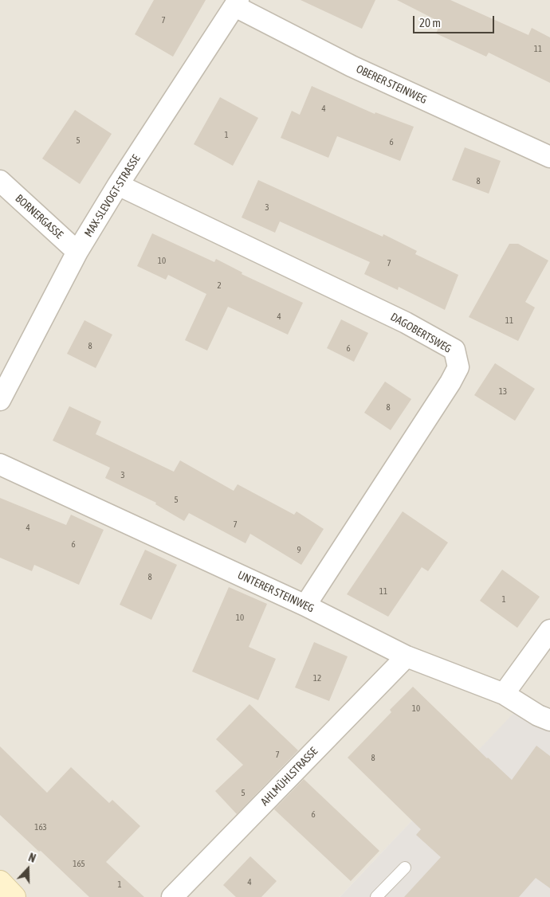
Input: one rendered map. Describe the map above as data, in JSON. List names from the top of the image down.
{
  "streets": {
    "street": [
      "OBERER STEINWEG",
      "MAX-SLEVOGT-STRASSE",
      "BORNERGASSE",
      "DAGOBERTSWEG",
      "UNTERER STEINWEG",
      "AHLMÜHLSTRASSE"
    ]
  },
  "crossings": [
    ["OBERER STEINWEG", "MAX-SLEVOGT-STRASSE"],
    ["MAX-SLEVOGT-STRASSE", "BORNERGASSE"],
    ["MAX-SLEVOGT-STRASSE", "DAGOBERTSWEG"],
    ["DAGOBERTSWEG", "UNTERER STEINWEG"],
    ["UNTERER STEINWEG", "AHLMÜHLSTRASSE"]
  ],
  "house_numbers": [
    "7",
    "11",
    "4",
    "1",
    "5",
    "6",
    "8",
    "3",
    "10",
    "7",
    "2",
    "4",
    "11",
    "8",
    "6",
    "13",
    "8",
    "3",
    "5",
    "7",
    "4",
    "6",
    "9",
    "8",
    "11",
    "1",
    "10",
    "12",
    "10",
    "7",
    "8",
    "5",
    "6",
    "163",
    "165",
    "4",
    "1"
  ],
  "scale_bar": "20 m",
  "north": "top"
}
